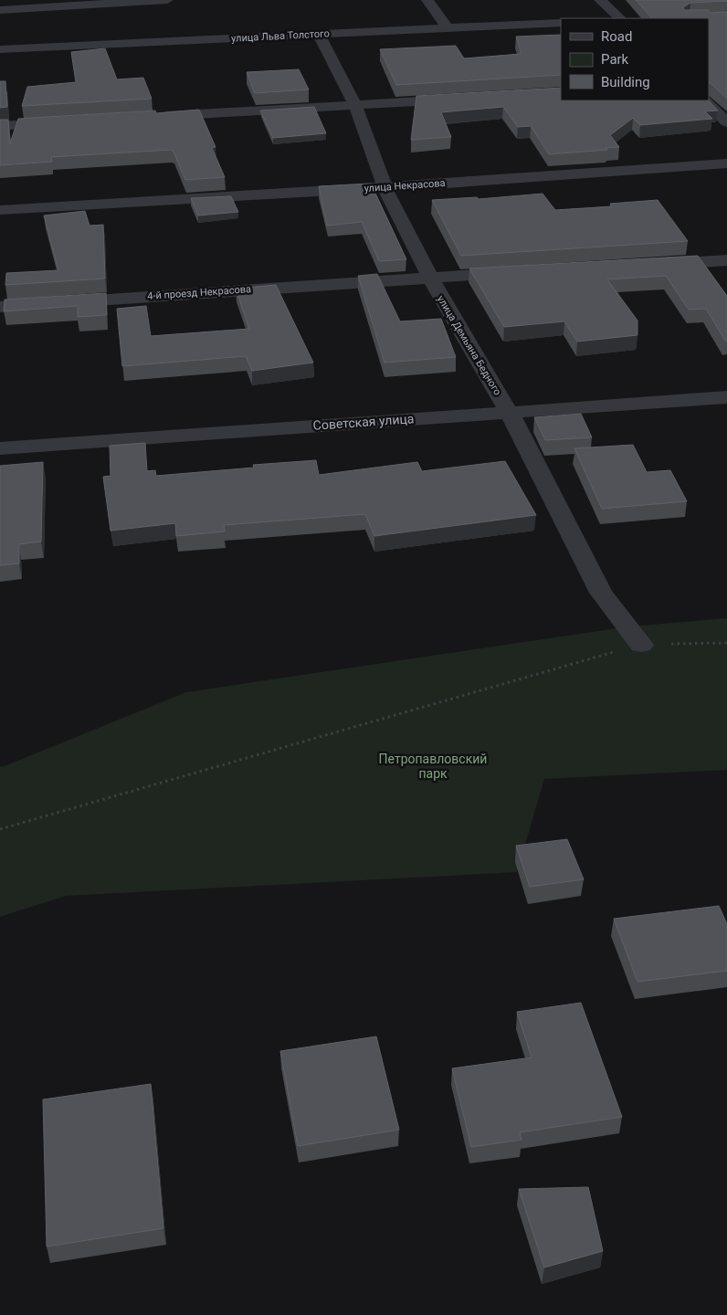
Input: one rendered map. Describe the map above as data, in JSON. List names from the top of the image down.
{
  "streets": {
    "street": [
      "улица Льва Толстого",
      "улица Некрасова",
      "4-й проезд Некрасова",
      "улица Демьяна Бедного",
      "Советская улица"
    ]
  },
  "crossings": [
    ["улица Льва Толстого", "улица Демьяна Бедного"],
    ["улица Некрасова", "улица Демьяна Бедного"],
    ["4-й проезд Некрасова", "улица Демьяна Бедного"],
    ["улица Демьяна Бедного", "Советская улица"]
  ],
  "parks": ["Петропавловский парк"],
  "legend": ["Road", "Park", "Building"]
}
